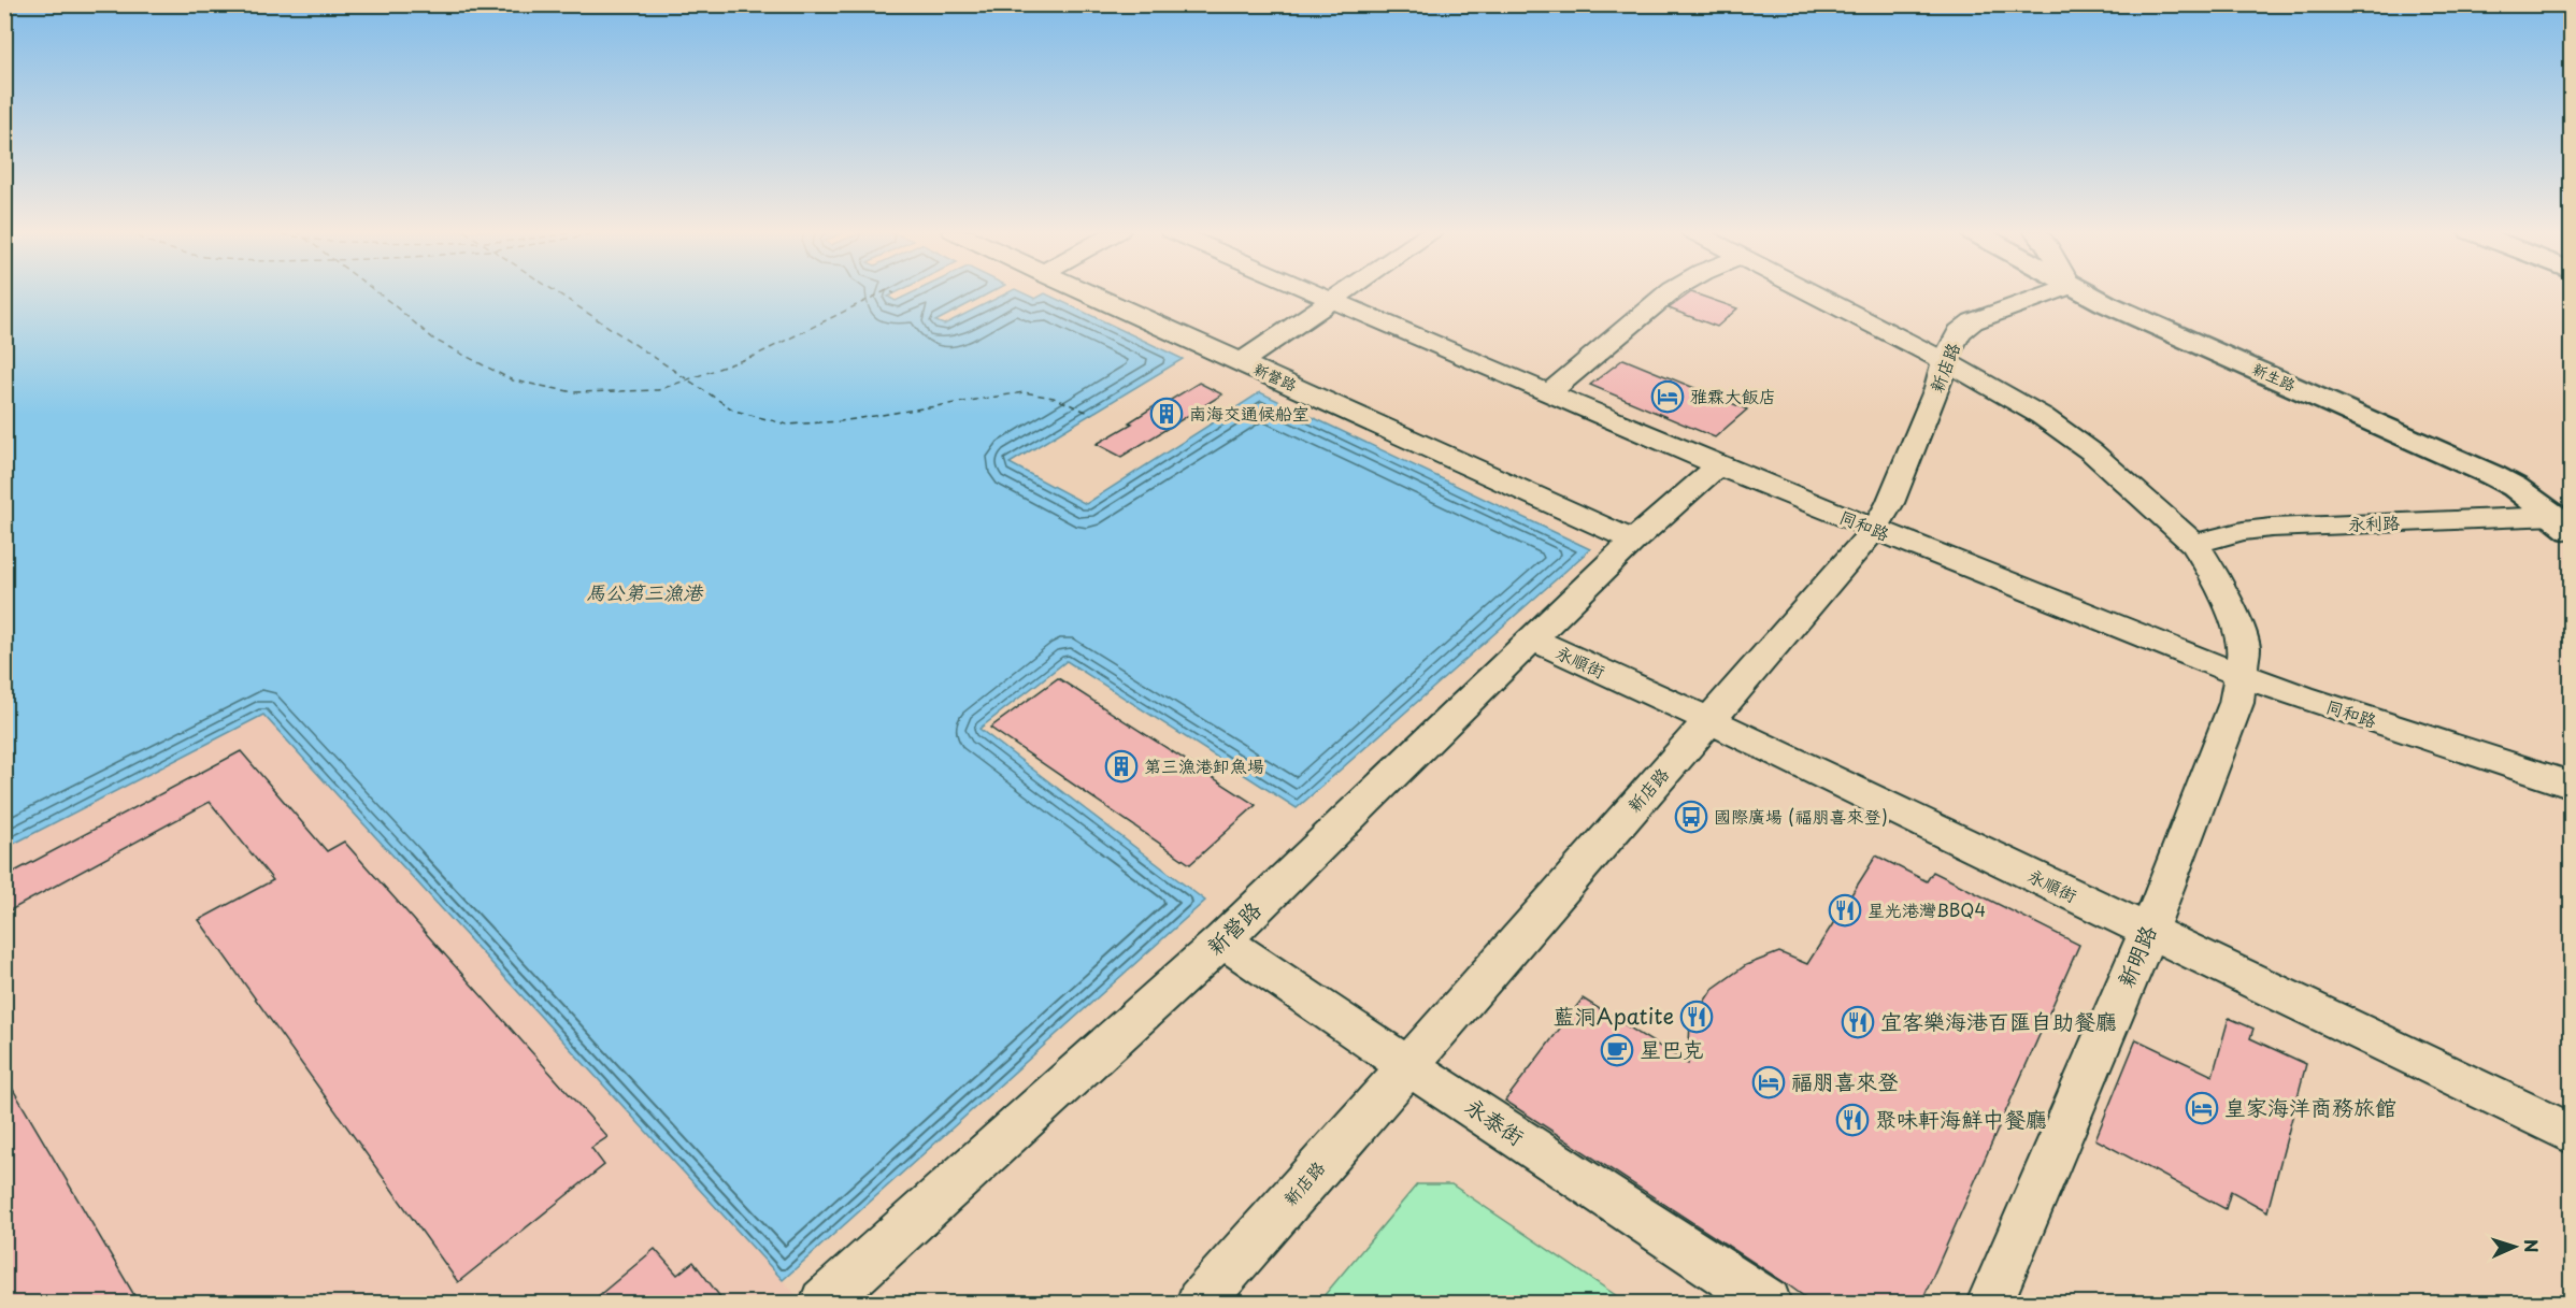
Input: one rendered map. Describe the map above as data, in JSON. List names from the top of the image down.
{
  "streets": {
    "main road": ["新生路"],
    "street": [
      "新店路",
      "新營路",
      "永利路",
      "同和路",
      "永順街",
      "新明路",
      "永泰街"
    ]
  },
  "crossings": [
    ["新店路", "同和路"],
    ["新店路", "永順街"],
    ["新店路", "新明路"],
    ["新店路", "永泰街"],
    ["新營路", "同和路"],
    ["新營路", "永順街"],
    ["新營路", "永泰街"],
    ["新生路", "永利路"],
    ["永利路", "新明路"],
    ["同和路", "新明路"],
    ["永順街", "新明路"]
  ],
  "water": ["馬公第三漁港"],
  "places": {
    "hotel": ["雅霖大飯店", "福朋喜來登", "皇家海洋商務旅館"],
    "building": ["南海交通候船室", "第三漁港卸魚場"],
    "bus stop": ["國際廣場 (福朋喜來登)"],
    "restaurant": [
      "星光港灣BBQ4",
      "藍洞Apatite",
      "宜客樂海港百匯自助餐廳",
      "聚味軒海鮮中餐廳"
    ],
    "cafe": ["星巴克"]
  },
  "north": "right"
}
